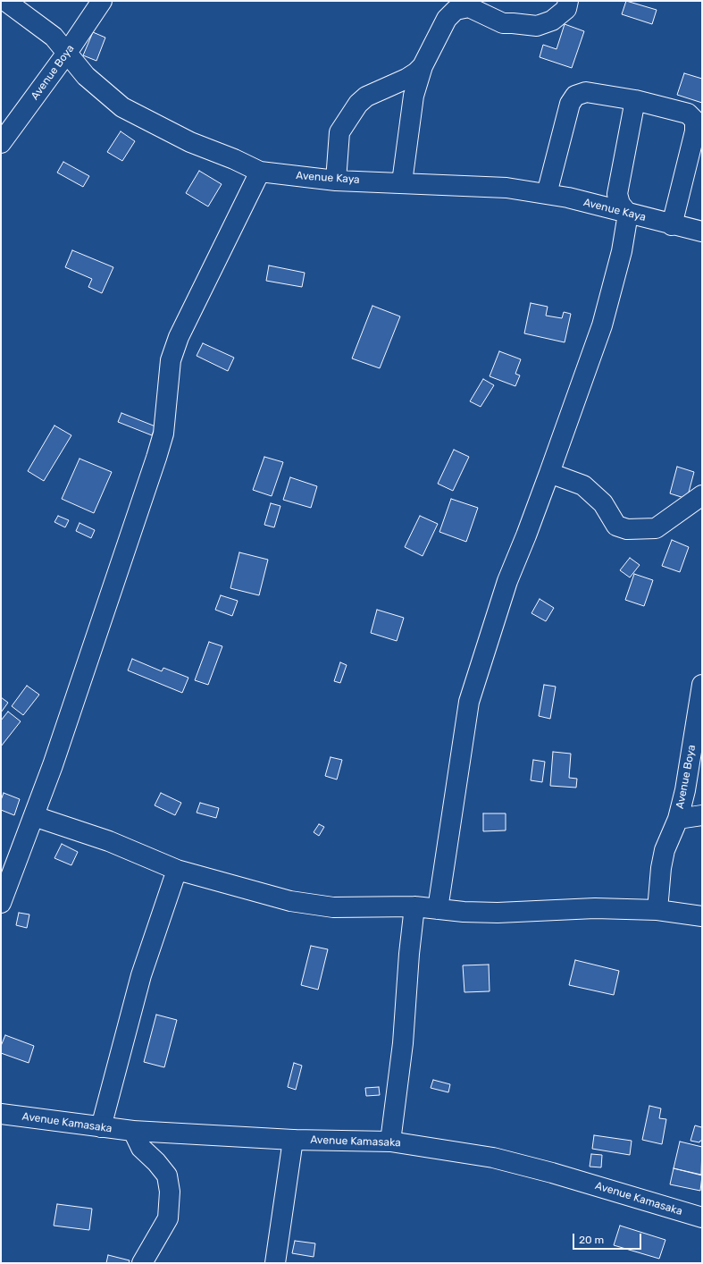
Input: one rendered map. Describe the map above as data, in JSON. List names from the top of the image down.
{
  "streets": {
    "street": ["Avenue Boya", "Avenue Kaya", "Avenue Kamasaka"]
  },
  "crossings": [
    ["Avenue Boya", "Avenue Kaya"]
  ],
  "scale_bar": "20 m"
}
